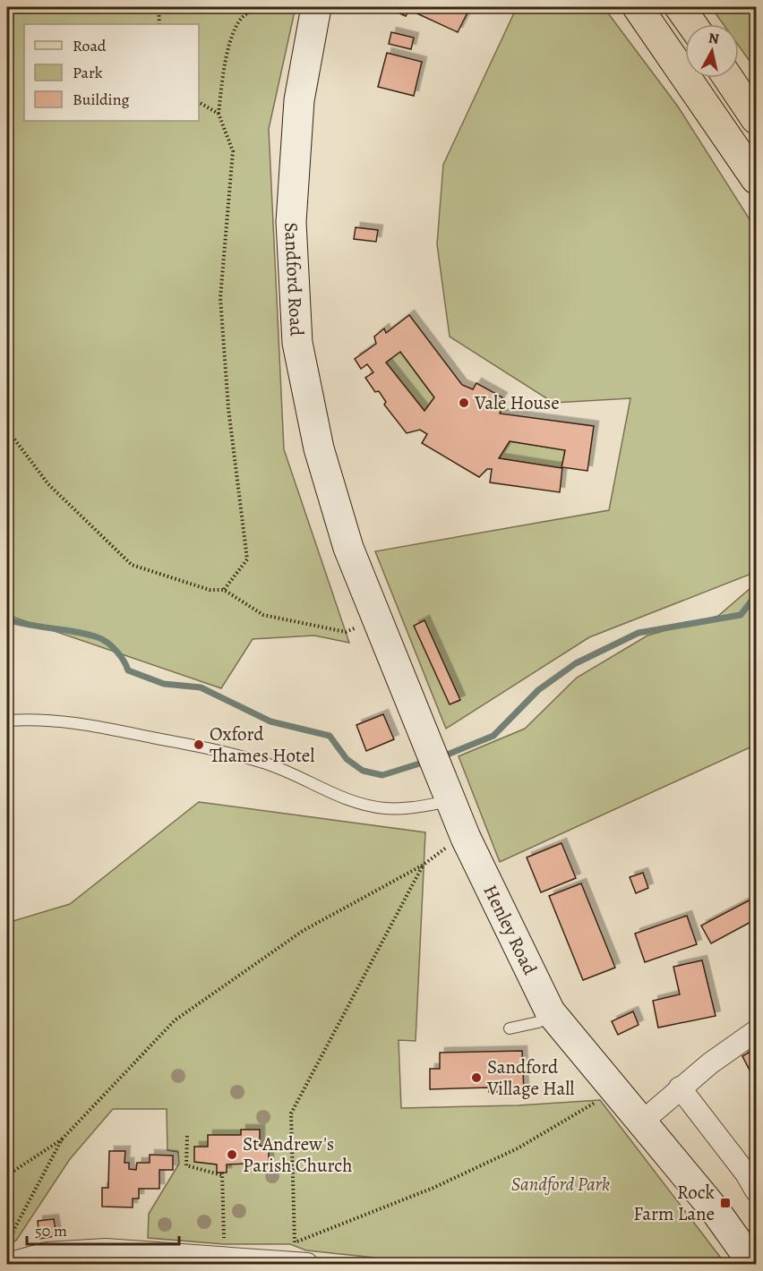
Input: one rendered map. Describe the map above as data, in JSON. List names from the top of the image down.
{
  "streets": {
    "street": ["Sandford Road", "Henley Road"]
  },
  "crossings": [
    ["Sandford Road", "Henley Road"]
  ],
  "parks": ["Sandford Park"],
  "places": {
    "other": [
      "Vale House",
      "Oxford Thames Hotel",
      "Sandford Village Hall",
      "St Andrew's Parish Church"
    ],
    "transit": ["Rock Farm Lane"]
  },
  "legend": ["Road", "Park", "Building"],
  "scale_bar": "50 m",
  "north": "top"
}
